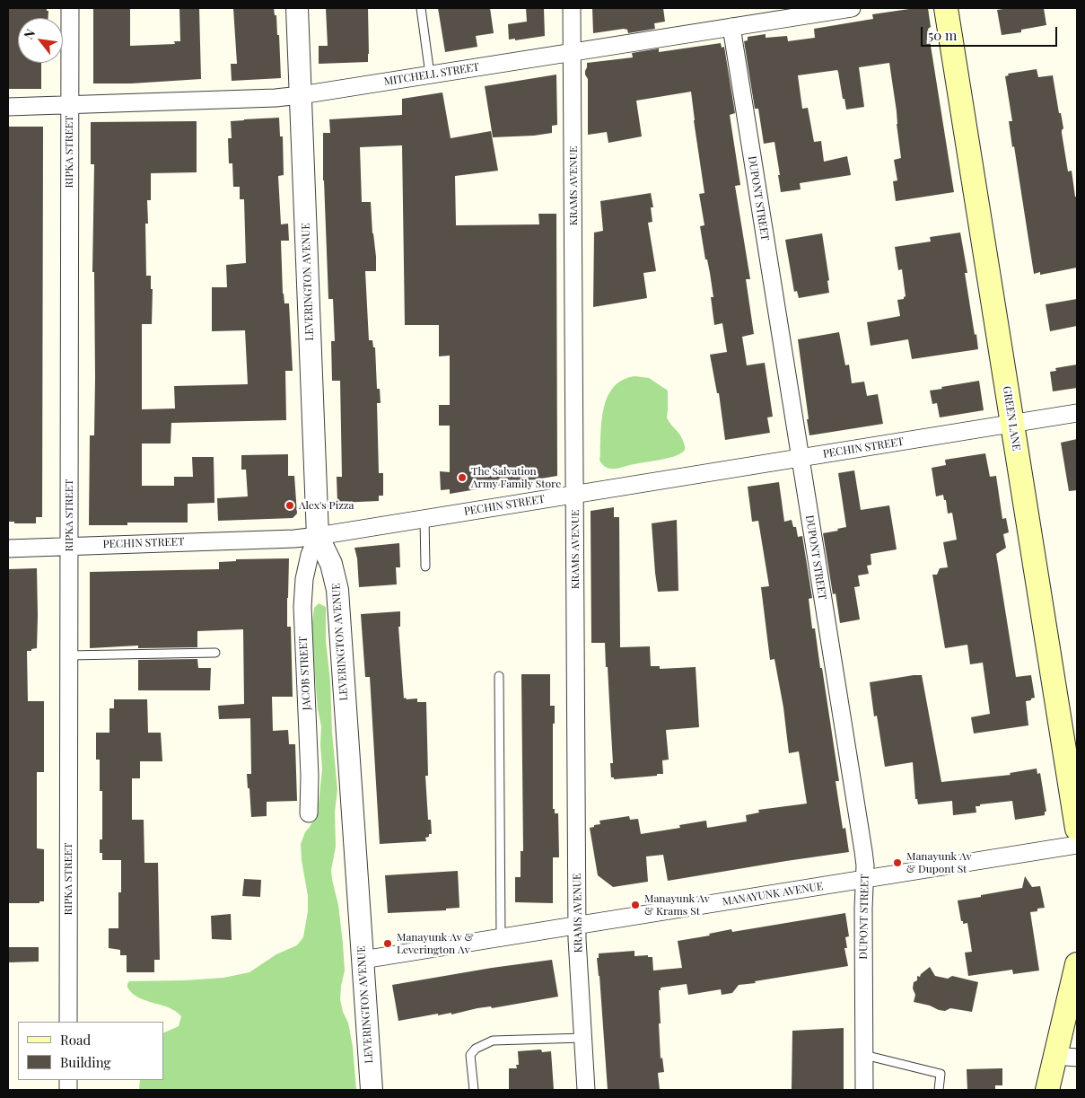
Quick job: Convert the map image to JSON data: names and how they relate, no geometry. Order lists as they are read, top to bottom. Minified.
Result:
{"streets":{"main road":["GREEN LANE"],"street":["MITCHELL STREET","RIPKA STREET","KRAMS AVENUE","DUPONT STREET","LEVERINGTON AVENUE","PECHIN STREET","JACOB STREET","MANAYUNK AVENUE"]},"crossings":[["MITCHELL STREET","RIPKA STREET"],["MITCHELL STREET","KRAMS AVENUE"],["MITCHELL STREET","DUPONT STREET"],["MITCHELL STREET","LEVERINGTON AVENUE"],["RIPKA STREET","PECHIN STREET"],["KRAMS AVENUE","PECHIN STREET"],["KRAMS AVENUE","MANAYUNK AVENUE"],["DUPONT STREET","PECHIN STREET"],["DUPONT STREET","MANAYUNK AVENUE"],["LEVERINGTON AVENUE","PECHIN STREET"],["LEVERINGTON AVENUE","JACOB STREET"],["LEVERINGTON AVENUE","MANAYUNK AVENUE"],["GREEN LANE","PECHIN STREET"],["PECHIN STREET","JACOB STREET"]],"places":["The Salvation Army Family Store","Alex's Pizza","Manayunk Av & Dupont St","Manayunk Av & Krams St","Manayunk Av & Leverington Av"],"legend":["Road","Building"],"scale_bar":"50 m","north":"top left"}
